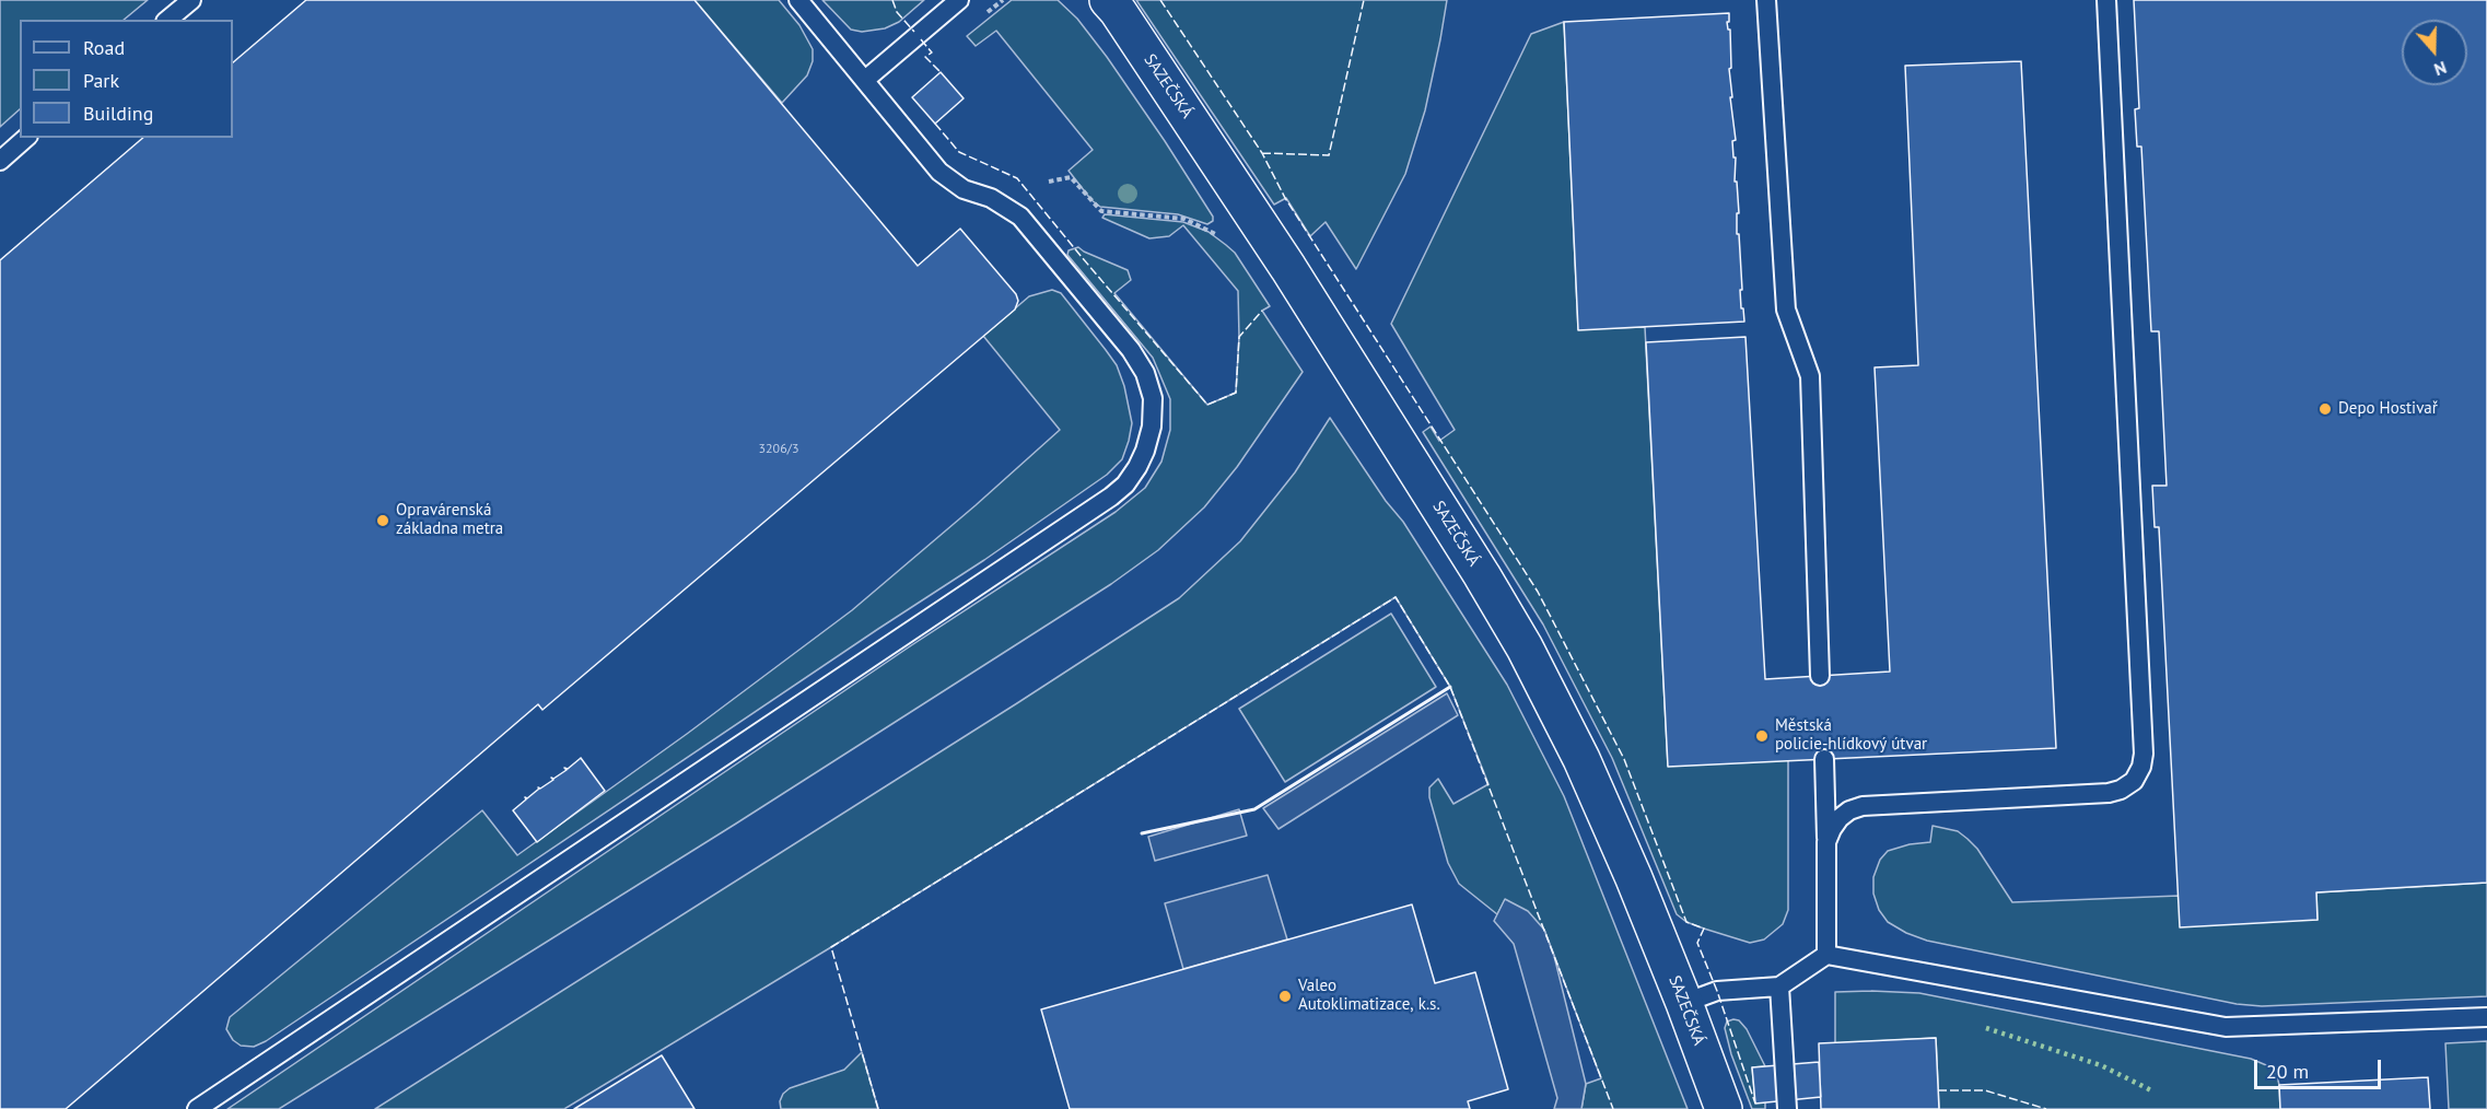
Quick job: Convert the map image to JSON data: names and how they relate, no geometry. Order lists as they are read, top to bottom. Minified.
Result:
{"streets":{"street":["SAZEČSKÁ"]},"places":["Depo Hostivař","Opravárenská základna metra","Městská policie-hlídkový útvar","Valeo Autoklimatizace, k.s."],"house_numbers":["3206/3"],"legend":["Road","Park","Building"],"scale_bar":"20 m","north":"bottom"}
